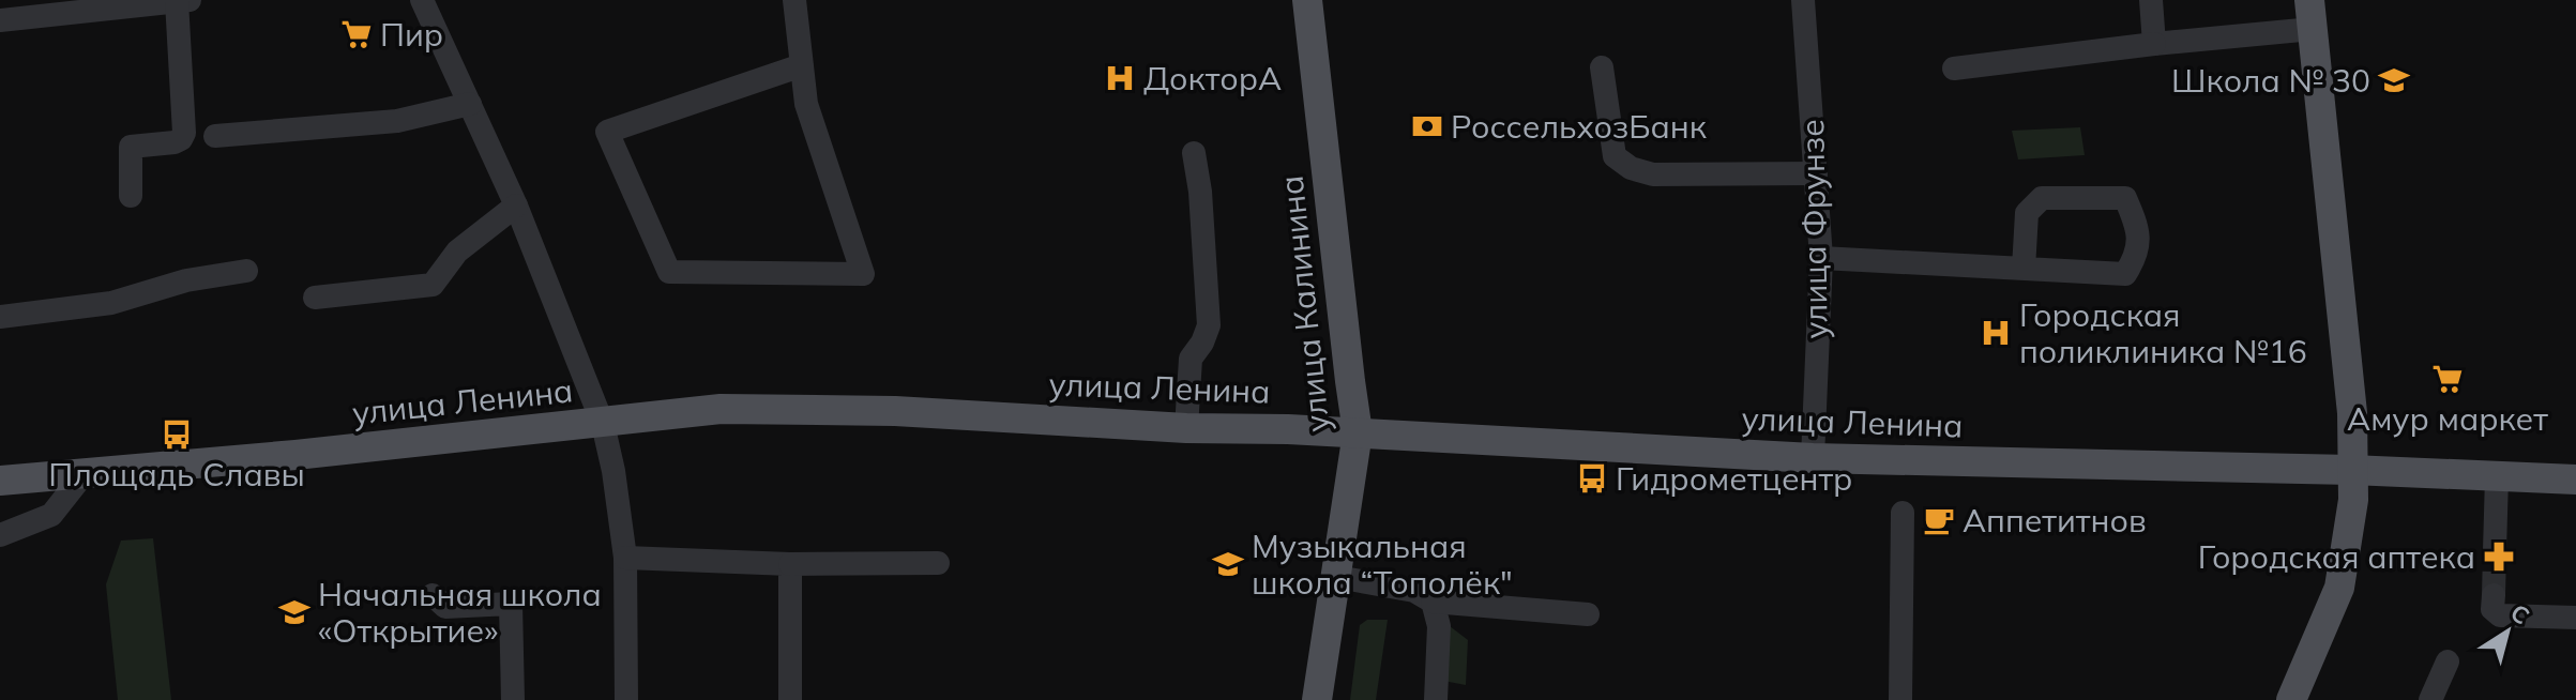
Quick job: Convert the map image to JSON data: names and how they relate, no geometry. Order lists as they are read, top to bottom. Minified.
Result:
{"streets":{"main road":["улица Калинина","улица Ленина"],"street":["улица Фрунзе"]},"crossings":[["улица Фрунзе","улица Ленина"],["улица Калинина","улица Ленина"]],"places":{"supermarket":["Пир","Амур маркет"],"hospital":["ДокторА","Городская поликлиника №16"],"school or university":["Школа № 30","Музыкальная школа “Тополёк\"","Начальная школа «Открытие»"],"bank":["РоссельхозБанк"],"bus stop":["Площадь Славы","Гидрометцентр"],"cafe":["Аппетитнов"],"pharmacy":["Городская аптека"]},"north":"top right"}
